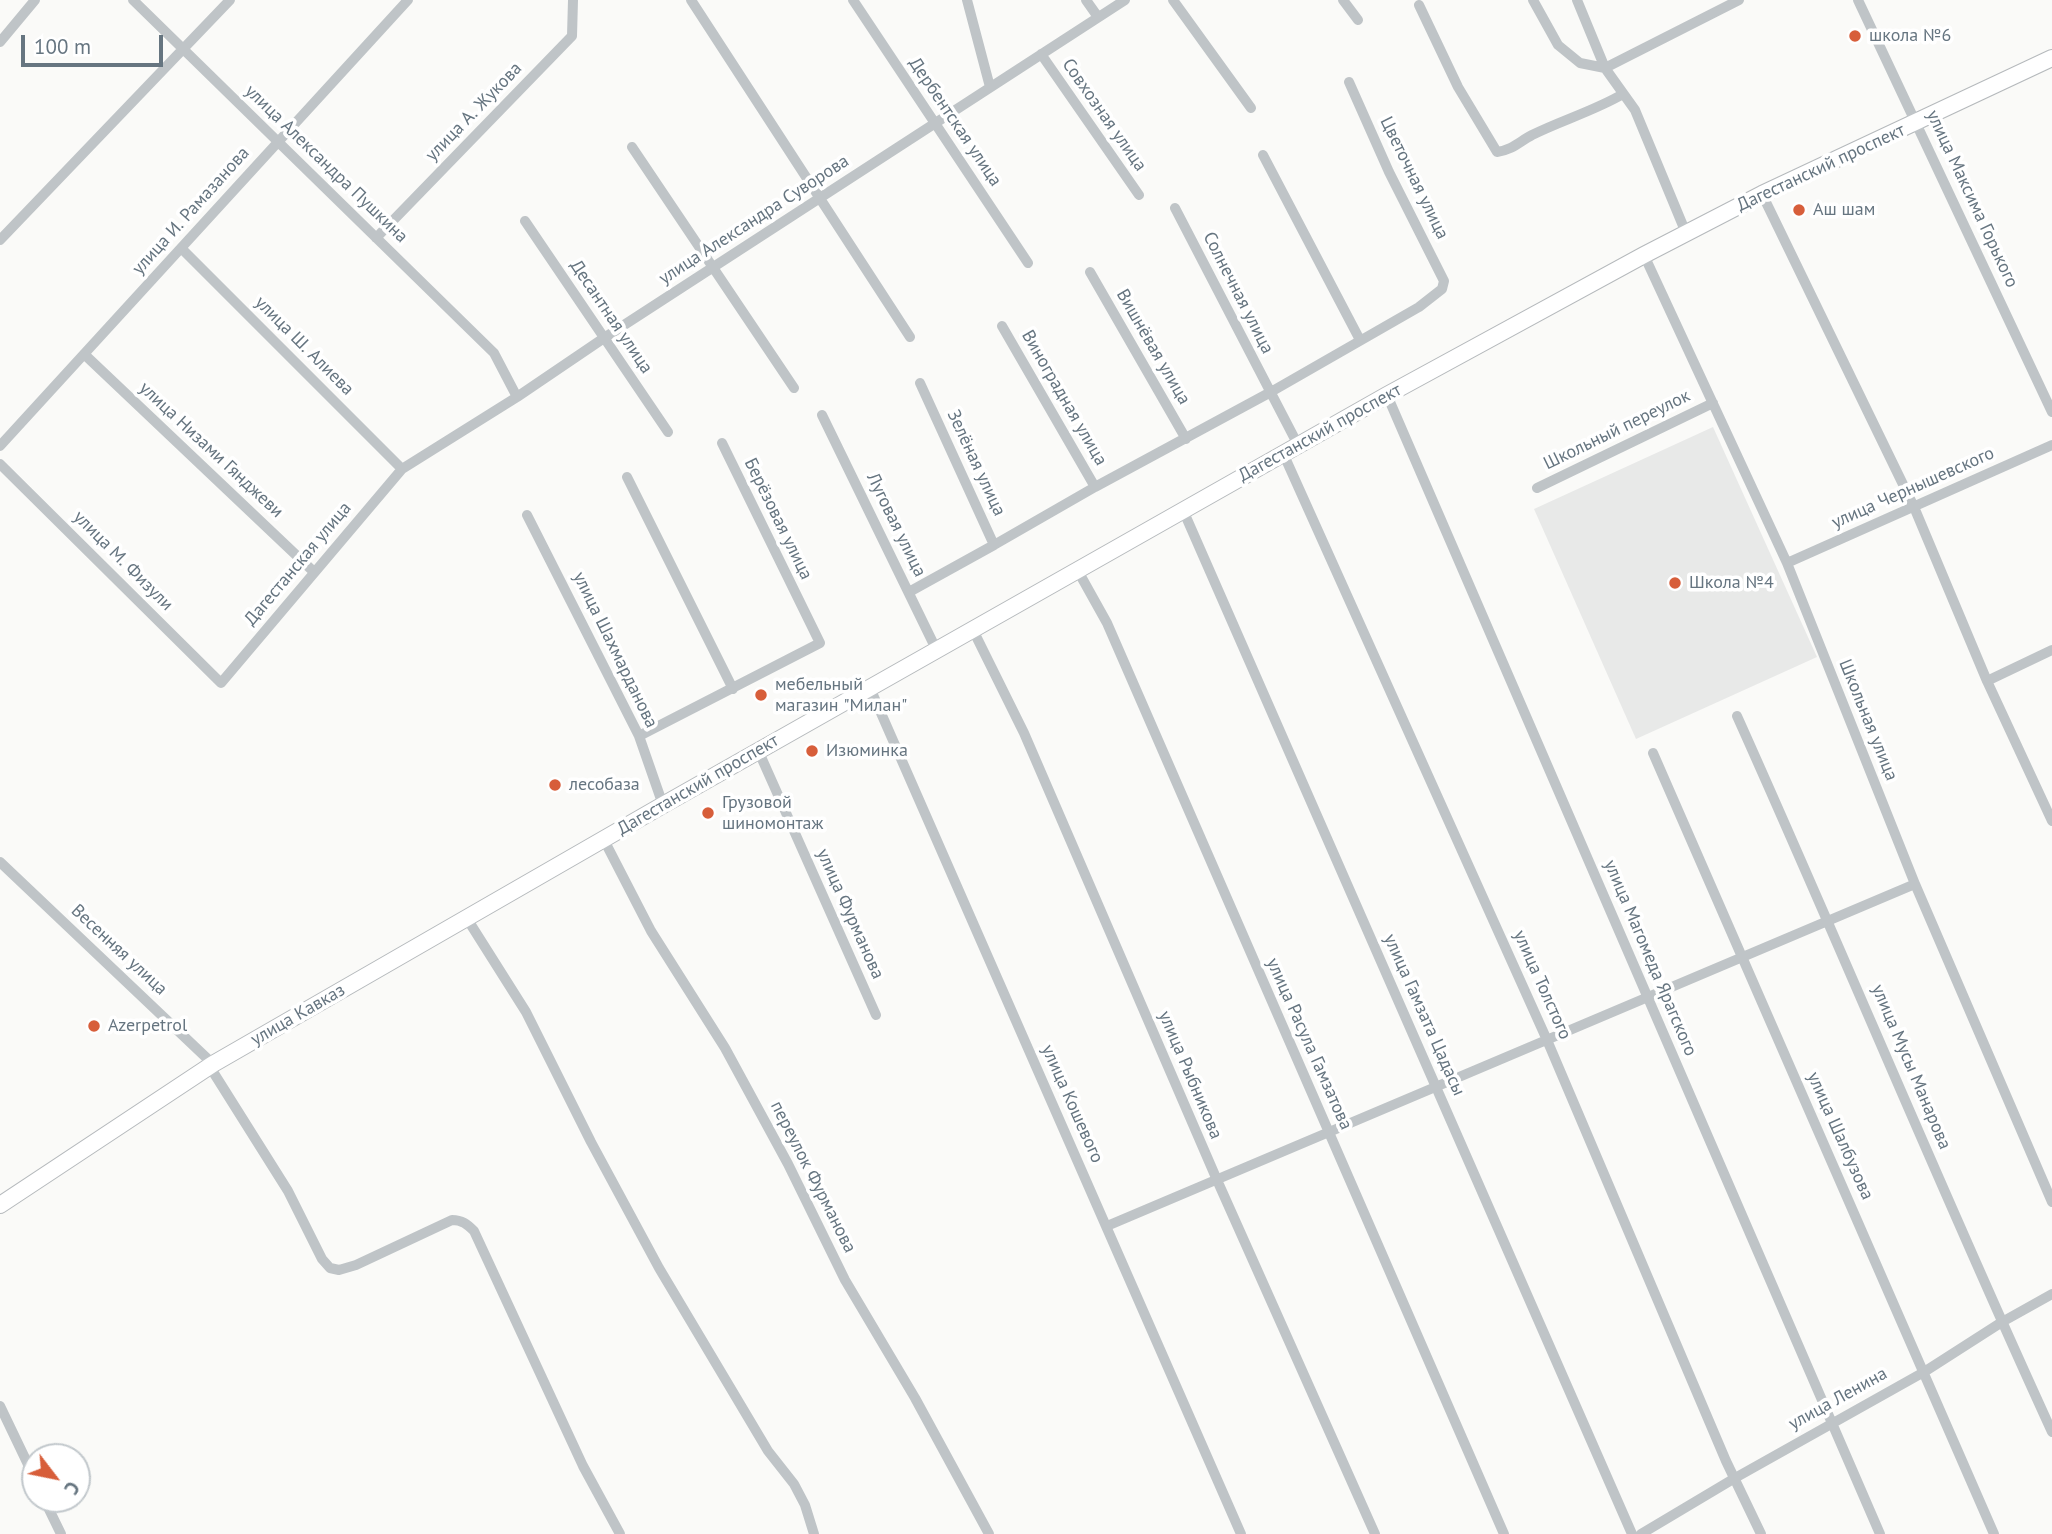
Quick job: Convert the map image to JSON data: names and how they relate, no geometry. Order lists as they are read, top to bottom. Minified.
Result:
{"streets":{"highway":["Дагестанский проспект","улица Кавказ"],"street":["улица А. Жукова","Совхозная улица","Дербентская улица","улица Александра Пушкина","Цветочная улица","улица Максима Горького","улица И. Рамазанова","улица Александра Суворова","Солнечная улица","Десантная улица","улица Ш. Алиева","Вишнёвая улица","Виноградная улица","Школьный переулок","улица Низами Гянджеви","Зелёная улица","улица Чернышевского","Берёзовая улица","Луговая улица","улица М. Физули","Дагестанская улица","улица Шахмарданова","Школьная улица","улица Фурманова","Весенняя улица","улица Магомеда Ярагского","улица Толстого","улица Гамзата Цадасы","улица Расула Гамзатова","улица Мусы Манарова","улица Рыбникова","улица Кошевого","улица Шалбузова","переулок Фурманова","улица Ленина"]},"crossings":[["улица А. Жукова","улица Александра Пушкина"],["Совхозная улица","улица Александра Суворова"],["Дербентская улица","улица Александра Суворова"],["улица Александра Пушкина","улица И. Рамазанова"],["улица Александра Пушкина","улица Александра Суворова"],["Дагестанский проспект","улица Максима Горького"],["Дагестанский проспект","Солнечная улица"],["Дагестанский проспект","Луговая улица"],["Дагестанский проспект","улица Шахмарданова"],["Дагестанский проспект","Школьная улица"],["Дагестанский проспект","улица Фурманова"],["Дагестанский проспект","улица Магомеда Ярагского"],["Дагестанский проспект","улица Толстого"],["Дагестанский проспект","улица Кавказ"],["Дагестанский проспект","улица Гамзата Цадасы"],["Дагестанский проспект","улица Расула Гамзатова"],["Дагестанский проспект","улица Рыбникова"],["Дагестанский проспект","улица Кошевого"],["Дагестанский проспект","переулок Фурманова"],["улица И. Рамазанова","улица Ш. Алиева"],["улица И. Рамазанова","улица Низами Гянджеви"],["улица Александра Суворова","Десантная улица"],["улица Александра Суворова","улица Ш. Алиева"],["улица Александра Суворова","Дагестанская улица"],["улица Ш. Алиева","Дагестанская улица"],["Школьный переулок","Школьная улица"],["улица Низами Гянджеви","Дагестанская улица"],["Зелёная улица","Луговая улица"],["улица Чернышевского","Школьная улица"],["улица М. Физули","Дагестанская улица"],["Весенняя улица","улица Кавказ"],["улица Магомеда Ярагского","улица Ленина"],["улица Толстого","улица Ленина"],["улица Кавказ","переулок Фурманова"],["улица Мусы Манарова","улица Ленина"],["улица Шалбузова","улица Ленина"]],"places":["школа №6","Аш шам","Школа №4","мебельный магазин \"Милан\"","Изюминка","лесобаза","Грузовой шиномонтаж","Azerpetrol"],"scale_bar":"100 m","north":"bottom right"}
